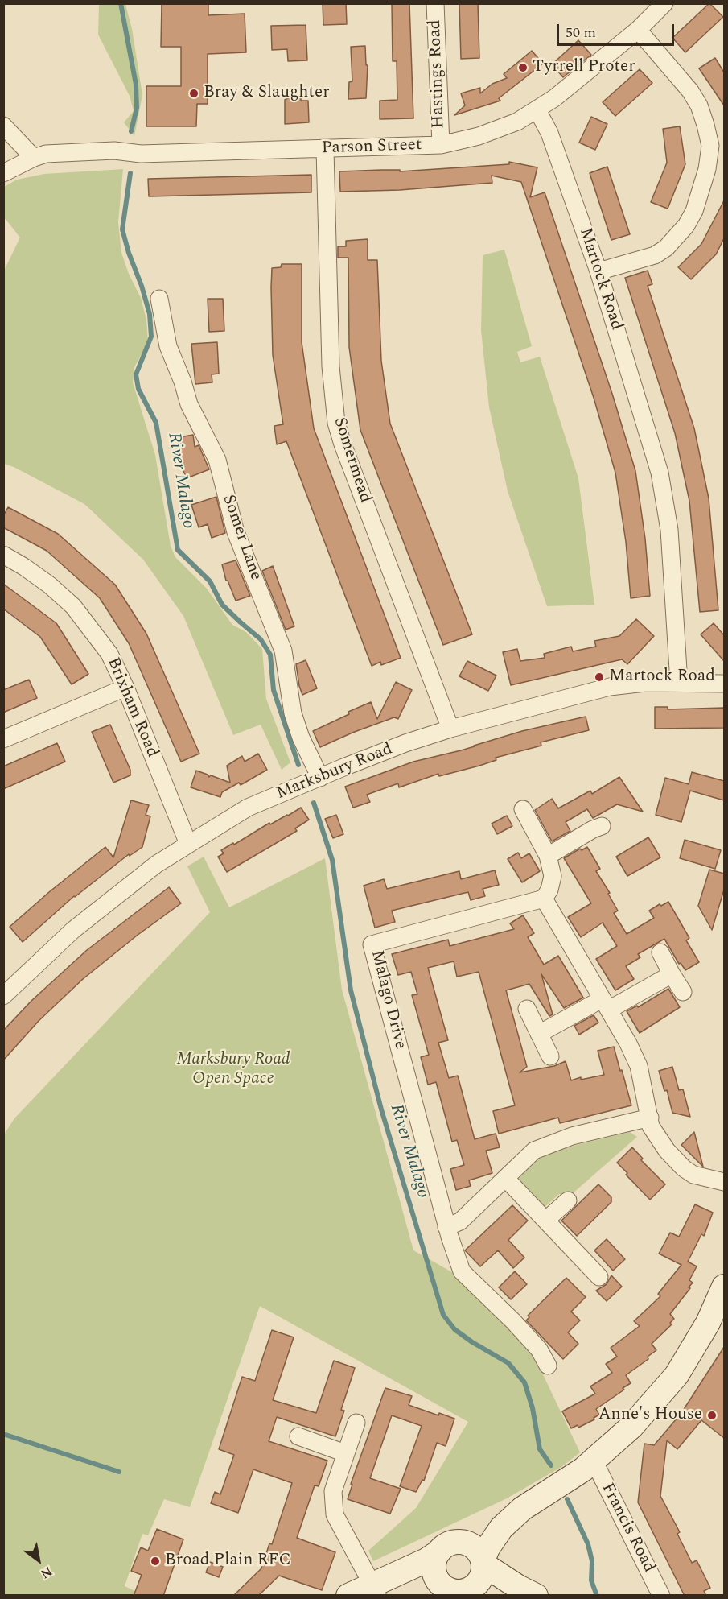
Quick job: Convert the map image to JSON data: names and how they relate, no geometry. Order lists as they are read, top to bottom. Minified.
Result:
{"streets":{"street":["Hastings Road","Parson Street","Martock Road","Somermead","Somer Lane","Brixham Road","Marksbury Road","Malago Drive","Francis Road"]},"crossings":[["Hastings Road","Parson Street"],["Parson Street","Martock Road"],["Parson Street","Somermead"],["Martock Road","Marksbury Road"],["Somermead","Marksbury Road"],["Somer Lane","Marksbury Road"],["Brixham Road","Marksbury Road"]],"water":["River Malago"],"parks":["Marksbury Road Open Space"],"places":["Tyrrell Proter","Bray & Slaughter","Martock Road","Anne's House","Broad Plain RFC"],"scale_bar":"50 m","north":"bottom right"}
